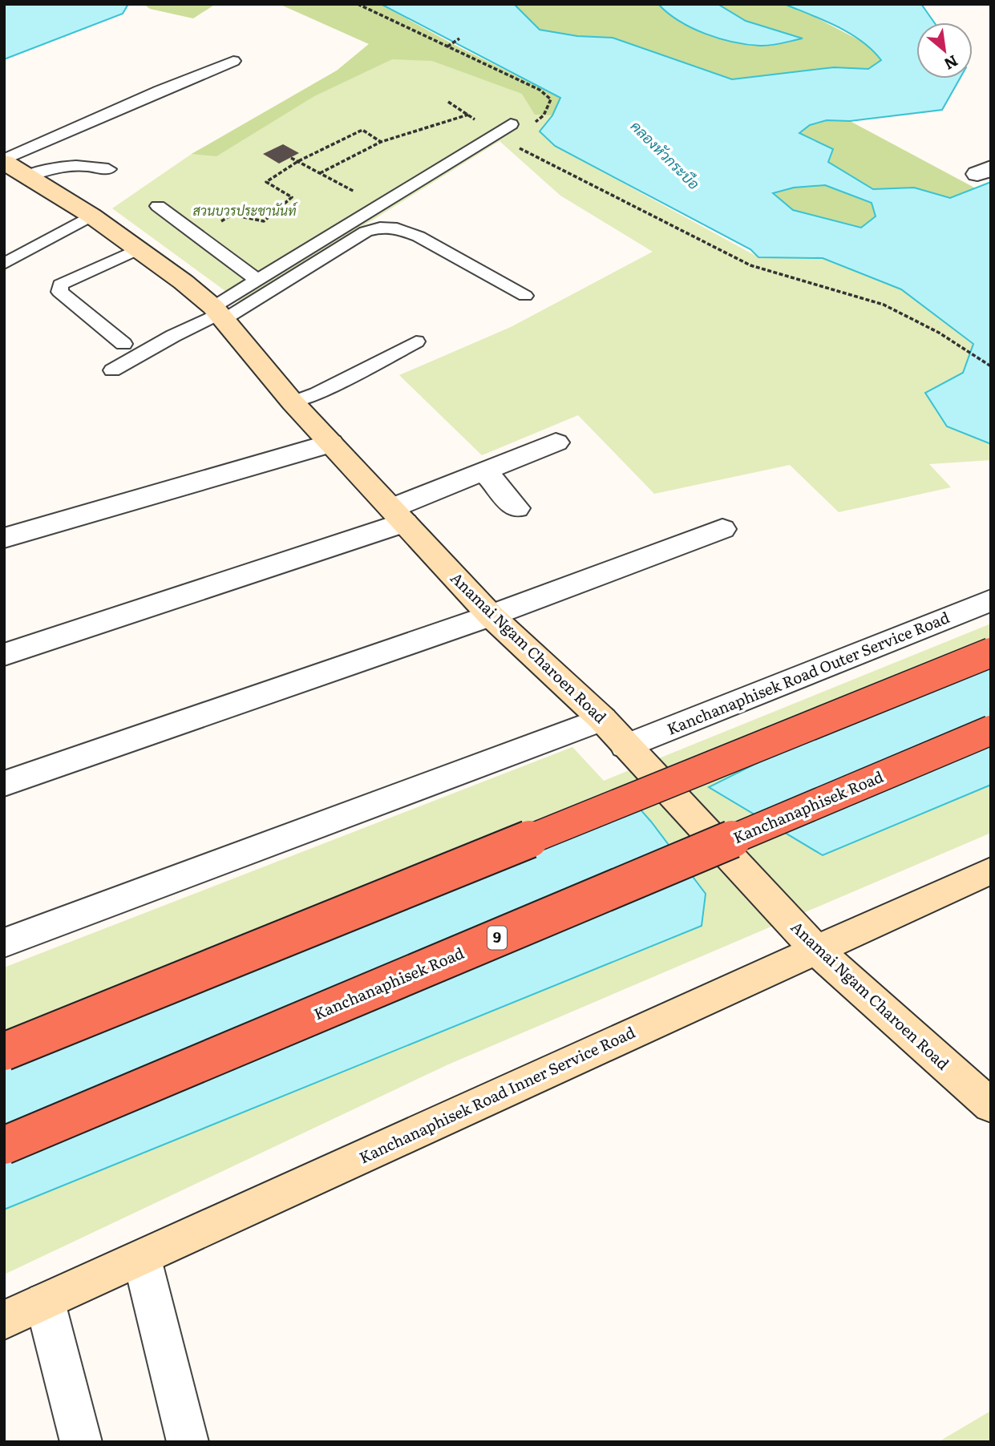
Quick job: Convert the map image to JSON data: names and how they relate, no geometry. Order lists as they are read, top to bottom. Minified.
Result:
{"streets":{"highway":["Kanchanaphisek Road","9"],"street":["Anamai Ngam Charoen Road","Kanchanaphisek Road Outer Service Road","Kanchanaphisek Road Inner Service Road"]},"crossings":[["Anamai Ngam Charoen Road","Kanchanaphisek Road Outer Service Road"],["Anamai Ngam Charoen Road","Kanchanaphisek Road Inner Service Road"]],"water":["คลองหัวกระบือ"],"parks":["สวนบวรประชานันท์"],"north":"bottom right"}
